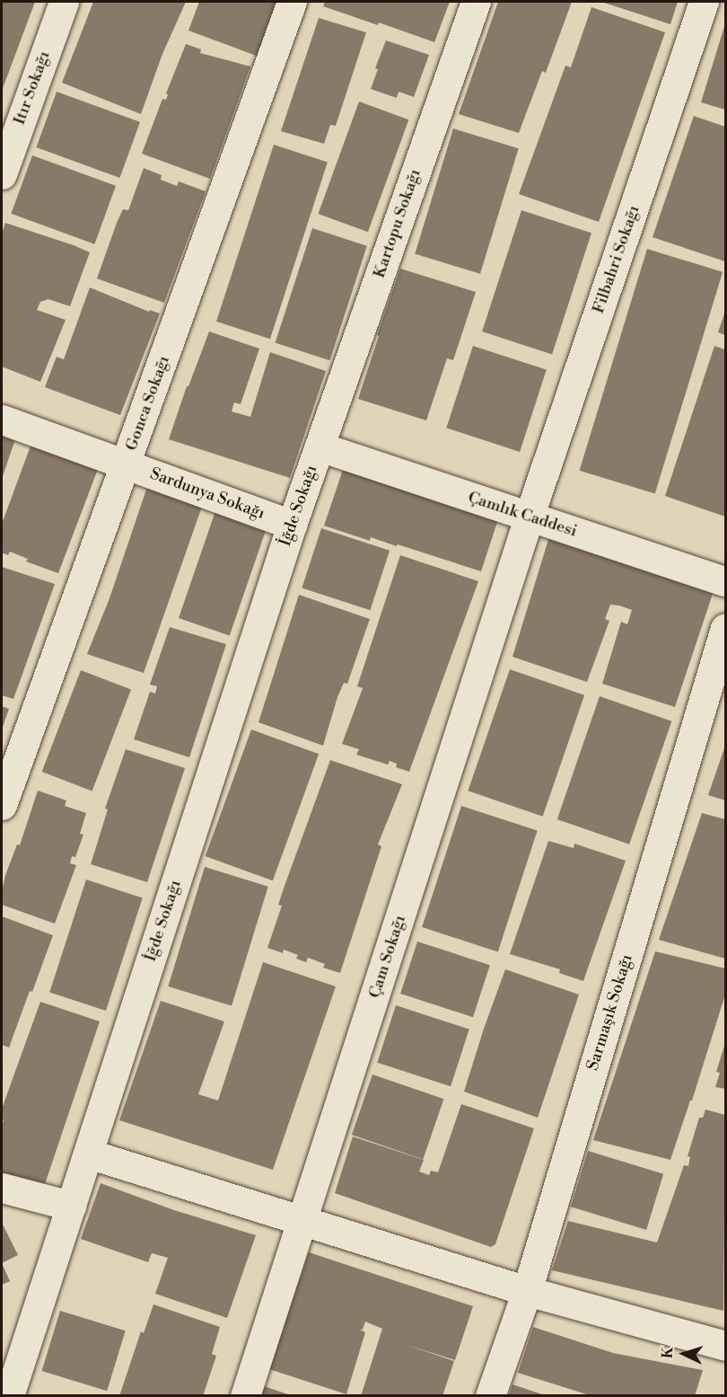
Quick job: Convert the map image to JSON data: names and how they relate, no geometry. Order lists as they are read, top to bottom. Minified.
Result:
{"streets":{"street":["Itır Sokağı","Kartopu Sokağı","Filbahri Sokağı","Gonca Sokağı","Sardunya Sokağı","İğde Sokağı","Çamlık Caddesi","Çam Sokağı","Sarmaşık Sokağı"]},"crossings":[["Kartopu Sokağı","İğde Sokağı"],["Kartopu Sokağı","Çamlık Caddesi"],["Filbahri Sokağı","Çamlık Caddesi"],["Filbahri Sokağı","Çam Sokağı"],["Gonca Sokağı","Sardunya Sokağı"],["Sardunya Sokağı","İğde Sokağı"],["İğde Sokağı","Çamlık Caddesi"],["Çamlık Caddesi","Çam Sokağı"]],"north":"left"}
